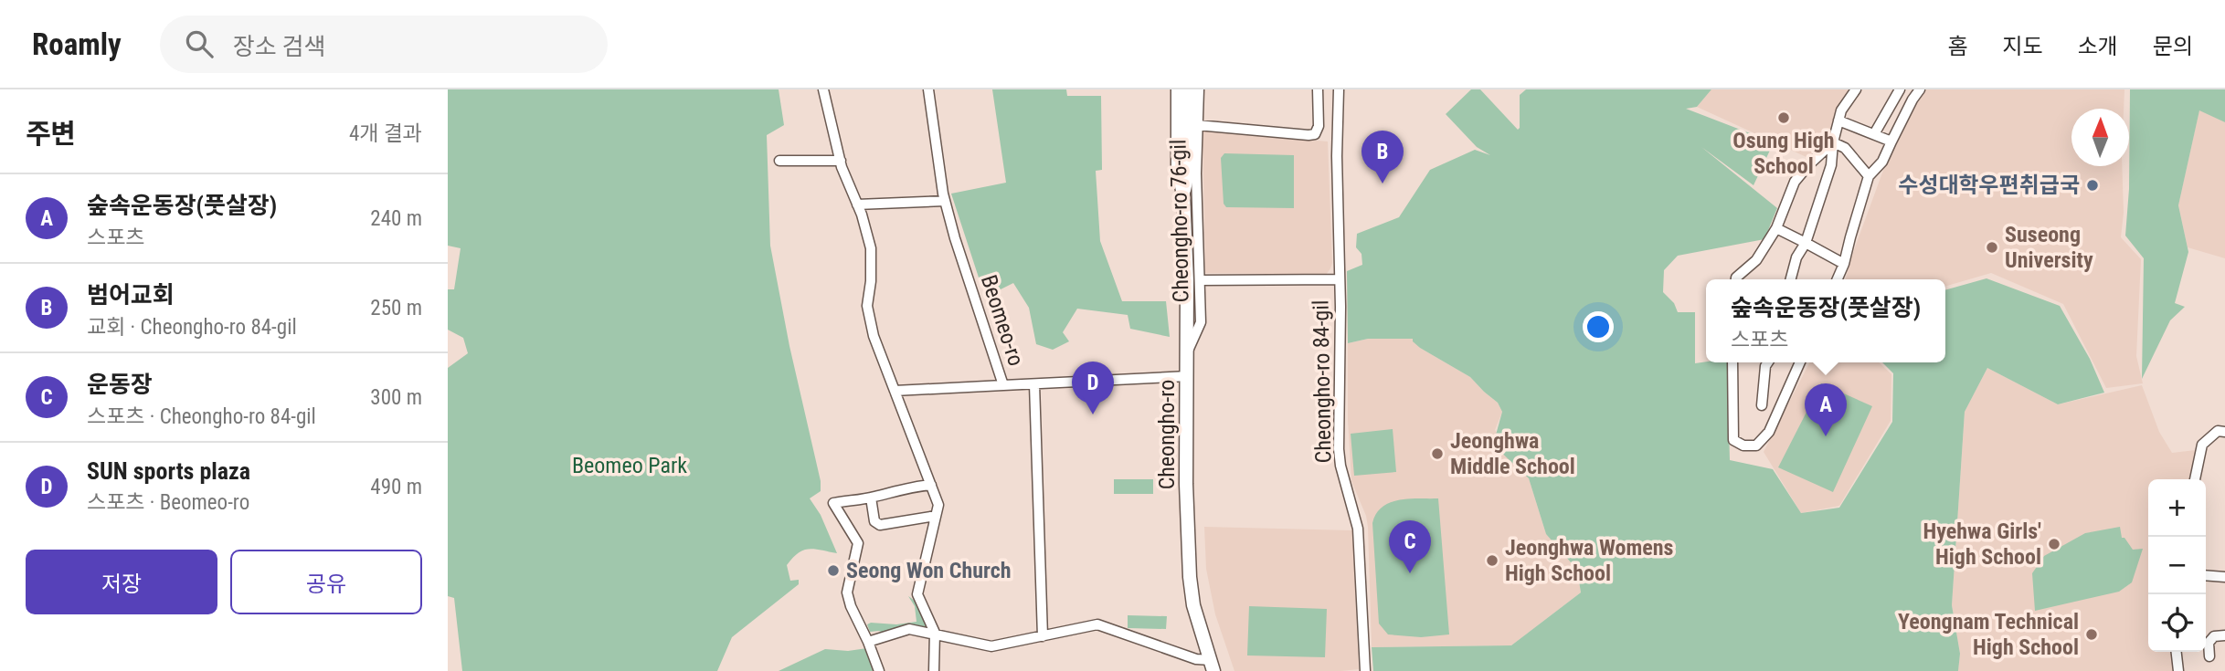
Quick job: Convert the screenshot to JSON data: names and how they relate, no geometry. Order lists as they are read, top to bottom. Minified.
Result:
{"streets":{"main road":["Cheongho-ro"],"street":["Cheongho-ro 76-gil","Beomeo-ro","Cheongho-ro 84-gil"]},"crossings":[["Cheongho-ro 76-gil","Cheongho-ro"],["Beomeo-ro","Cheongho-ro"]],"parks":["Beomeo Park"],"places":["Osung High School","수성대학우편취급국","Suseong University","Jeonghwa Middle School","Hyehwa Girls' High School","Jeonghwa Womens High School","Seong Won Church","Yeongnam Technical High School"],"north":"top","page":{"header":"Roamly","search":"장소 검색","nav":["홈","지도","소개","문의"],"heading":["주변","4개 결과"],"pins":["B","D","A","C"],"list":[{"mark":"A","name":"숲속운동장(풋살장)","note":"스포츠","value":"240 m"},{"mark":"B","name":"범어교회","note":"교회 · Cheongho-ro 84-gil","value":"250 m"},{"mark":"C","name":"운동장","note":"스포츠 · Cheongho-ro 84-gil","value":"300 m"},{"mark":"D","name":"SUN sports plaza","note":"스포츠 · Beomeo-ro","value":"490 m"}],"popup":["숲속운동장(풋살장)","스포츠"],"map_buttons":["+","−"],"buttons":["저장","공유"]}}
